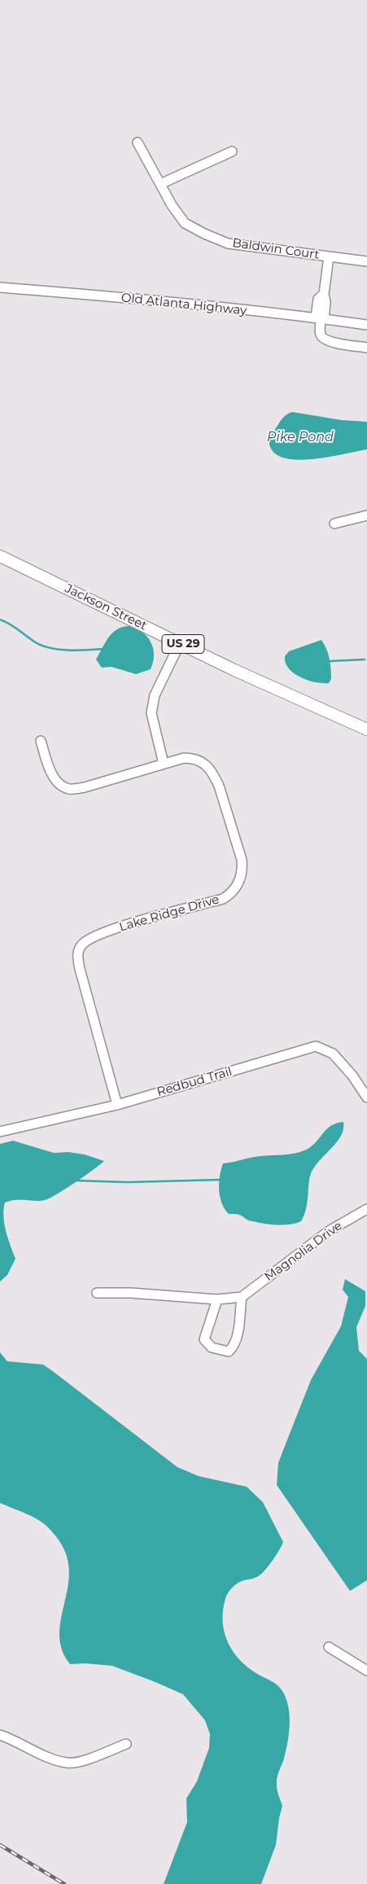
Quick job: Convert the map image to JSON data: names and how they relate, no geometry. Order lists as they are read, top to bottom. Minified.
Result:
{"streets":{"main road":["Jackson Street","US 29"],"street":["Baldwin Court","Old Atlanta Highway","Lake Ridge Drive","Redbud Trail","Magnolia Drive"]},"crossings":[["Lake Ridge Drive","Redbud Trail"]],"water":["Pike Pond"]}
